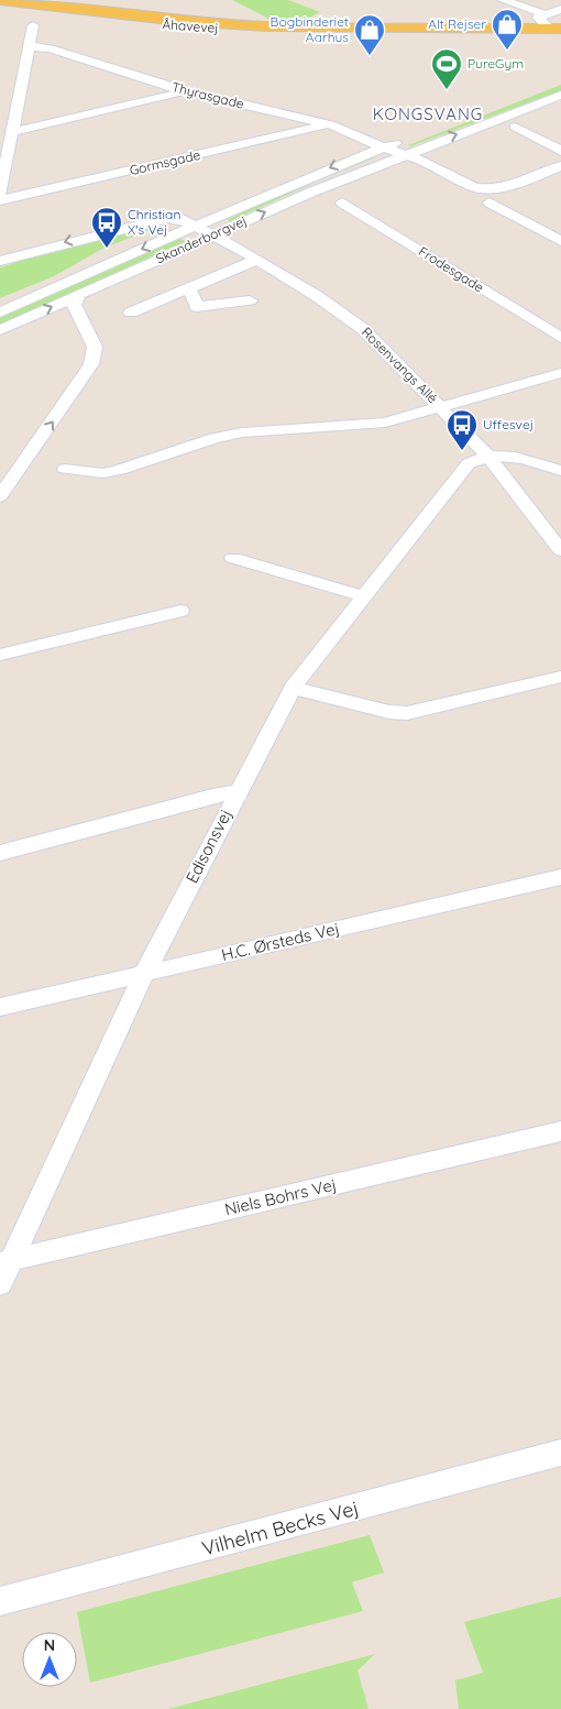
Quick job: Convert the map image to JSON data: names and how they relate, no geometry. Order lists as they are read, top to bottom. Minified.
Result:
{"streets":{"main road":["Åhavevej"],"street":["Thyrasgade","Gormsgade","Skanderborgvej","Frodesgade","Rosenvangs Allé","Edisonsvej","H.C. Ørsteds Vej","Niels Bohrs Vej","Vilhelm Becks Vej"]},"crossings":[["Thyrasgade","Gormsgade"],["Thyrasgade","Skanderborgvej"],["Skanderborgvej","Rosenvangs Allé"],["Rosenvangs Allé","Edisonsvej"],["Edisonsvej","H.C. Ørsteds Vej"],["Edisonsvej","Niels Bohrs Vej"]],"districts":["KONGSVANG"],"places":{"shop":["Alt Rejser","Bogbinderiet Aarhus"],"sports":["PureGym"],"bus stop":["Christian X's Vej","Uffesvej"]},"north":"top"}
